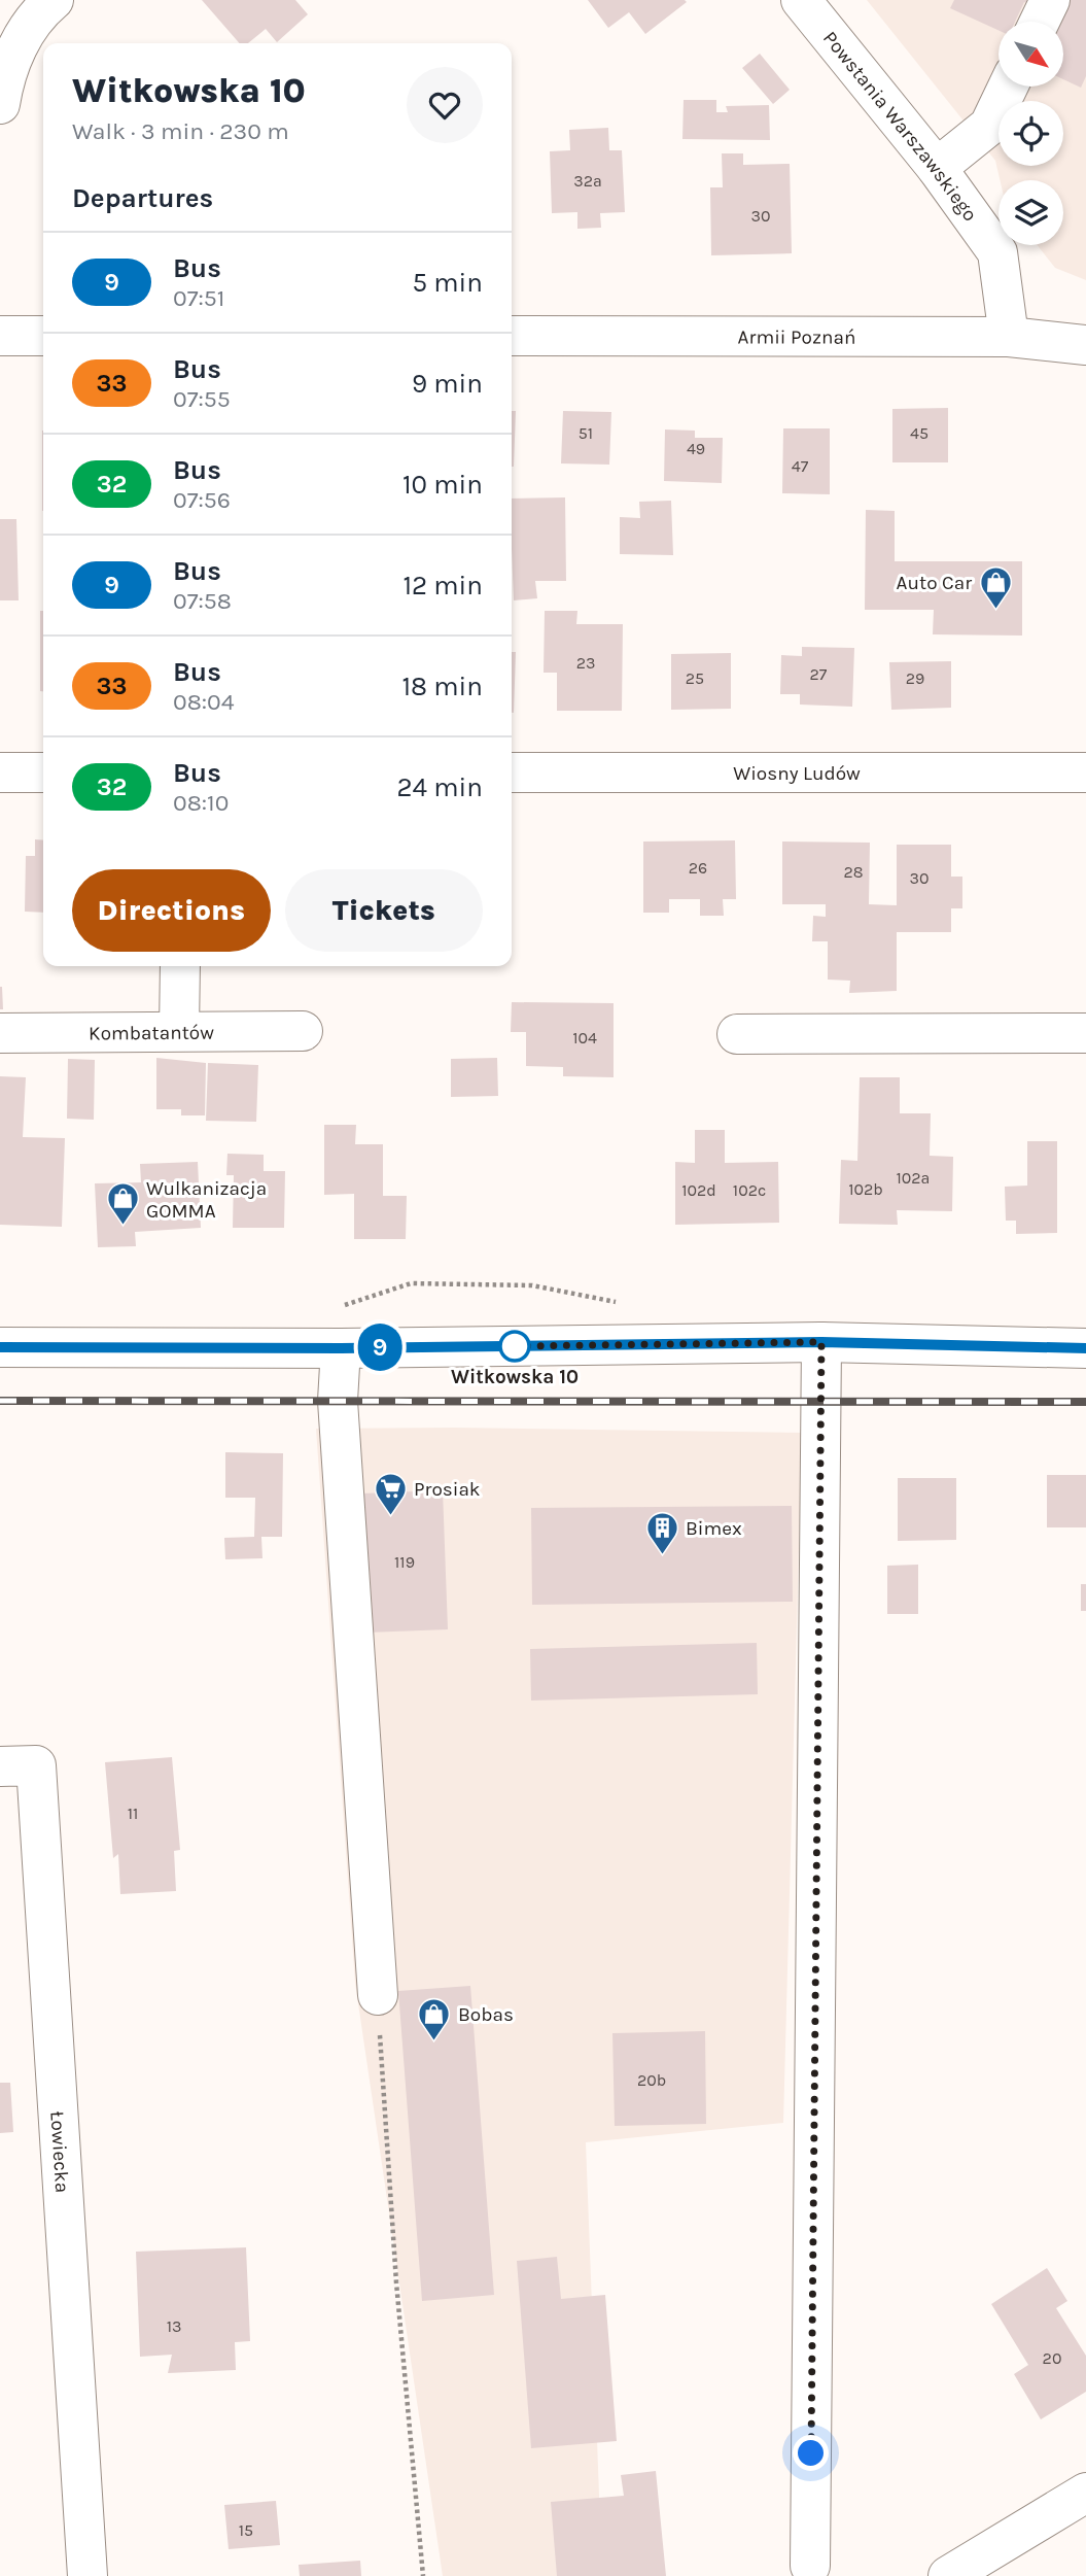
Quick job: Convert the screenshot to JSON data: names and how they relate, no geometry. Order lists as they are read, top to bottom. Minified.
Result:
{"streets":{"street":["Powstania Warszawskiego","Armii Poznań","Wiosny Ludów","Kombatantów","Łowiecka"]},"crossings":[["Powstania Warszawskiego","Armii Poznań"]],"places":{"shop":["Auto Car","Wulkanizacja GOMMA","Bobas"],"other":["Witkowska 10"],"supermarket":["Prosiak"],"building":["Bimex"]},"lines":["bus line 9"],"house_numbers":["32a","30","51","45","49","47","23","27","25","29","26","28","30","104","102a","102b","102d","102c","119","11","20b","13","20","15"],"north":"bottom right","page":{"on_map":"9","heading":[["Witkowska 10","Walk · 3 min · 230 m"],"Departures"],"list":[{"mark":"9","name":"Bus","note":"07:51","value":"5 min"},{"mark":"33","name":"Bus","note":"07:55","value":"9 min"},{"mark":"32","name":"Bus","note":"07:56","value":"10 min"},{"mark":"9","name":"Bus","note":"07:58","value":"12 min"},{"mark":"33","name":"Bus","note":"08:04","value":"18 min"},{"mark":"32","name":"Bus","note":"08:10","value":"24 min"}],"buttons":["Directions","Tickets"]}}
